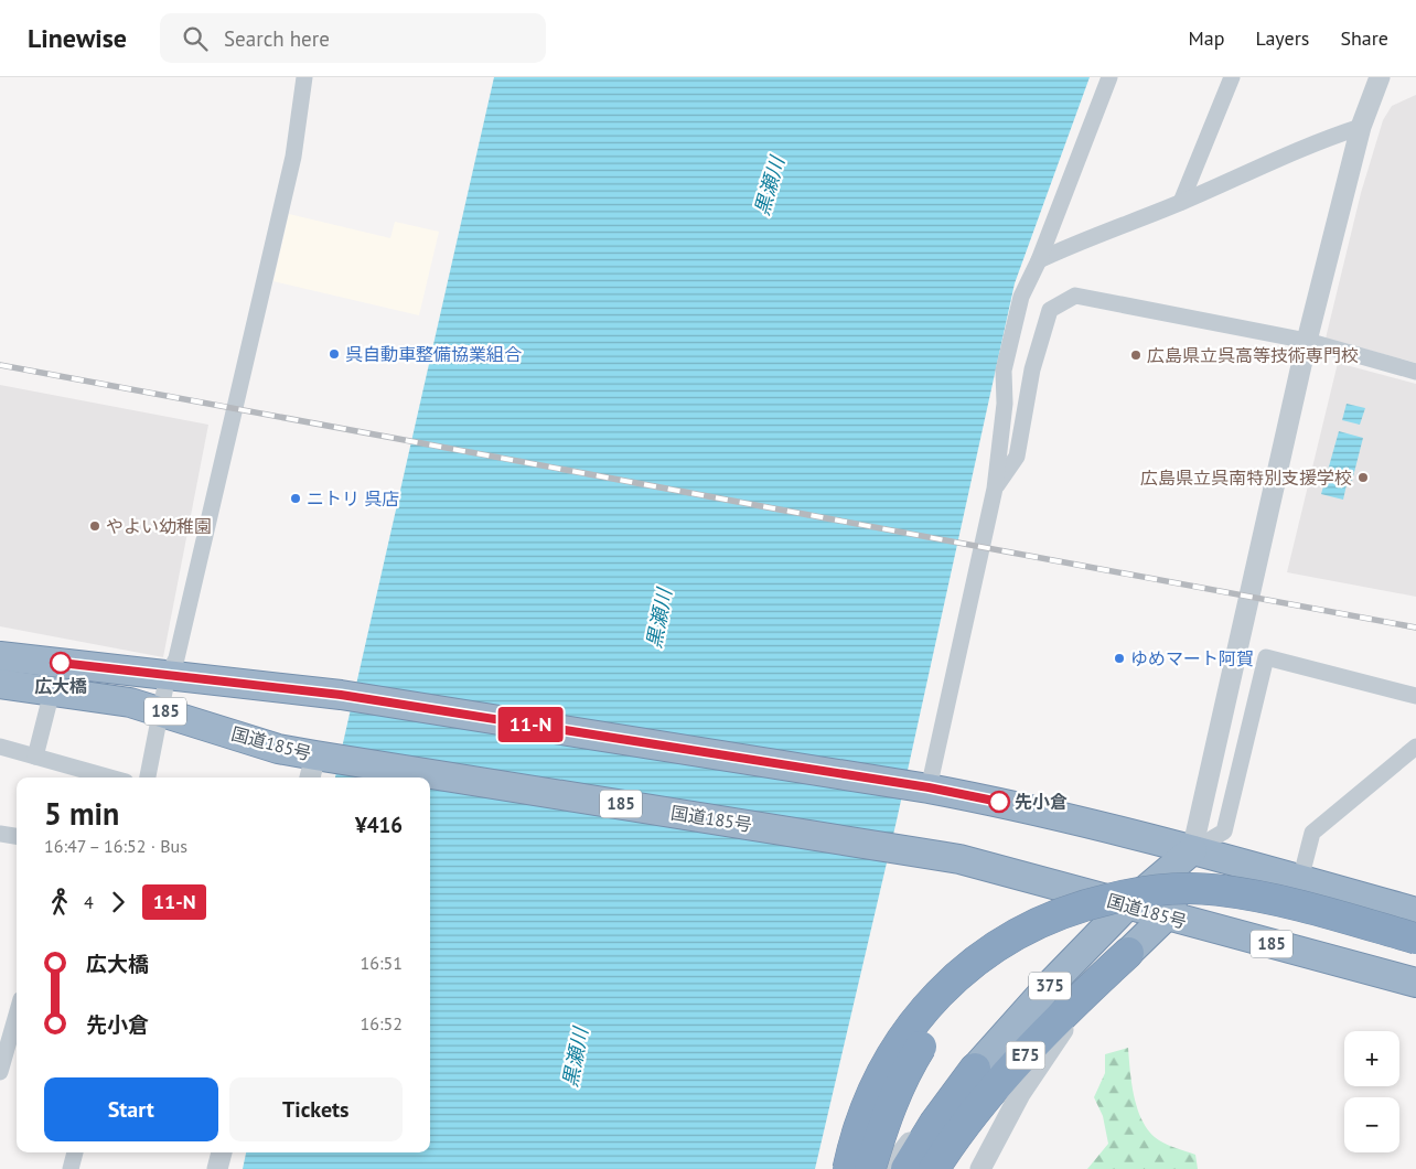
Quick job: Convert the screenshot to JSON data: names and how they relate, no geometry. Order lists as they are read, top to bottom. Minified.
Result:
{"streets":{"highway":["185","国道185号","375","E75"]},"crossings":[["185","375"],["国道185号","375"]],"water":["黒瀬川"],"places":["呉自動車整備協業組合","広島県立呉高等技術専門校","広島県立呉南特別支援学校","ニトリ 呉店","やよい幼稚園","ゆめマート阿賀","広大橋","先小倉"],"lines":["bus line 11-N"],"page":{"header":"Linewise","search":"Search here","nav":["Map","Layers","Share"],"on_map":"11-N","heading":["5 min","16:47 – 16:52 · Bus","¥416"],"legs":["4","11-N"],"list":[{"name":"広大橋","value":"16:51"},{"name":"先小倉","value":"16:52"}],"map_buttons":["+","−"],"buttons":["Start","Tickets"]}}
